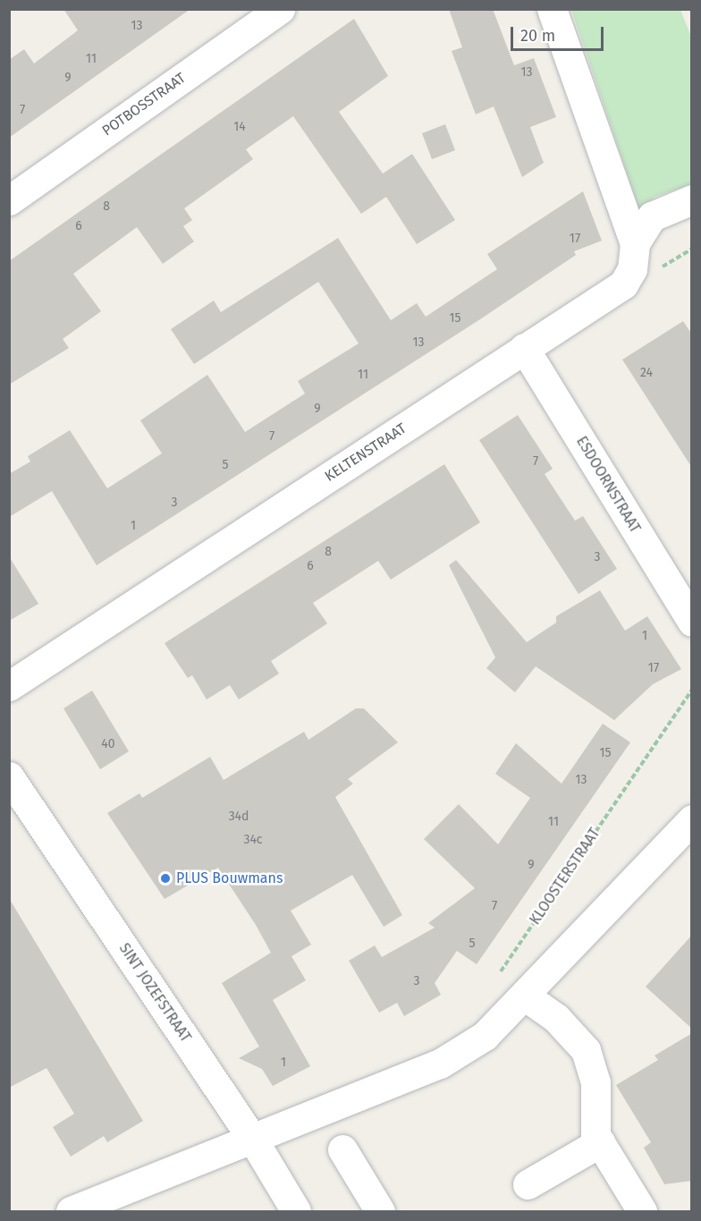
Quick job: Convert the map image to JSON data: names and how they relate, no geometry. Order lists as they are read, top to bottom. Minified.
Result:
{"streets":{"street":["POTBOSSTRAAT","KELTENSTRAAT","ESDOORNSTRAAT","SINT JOZEFSTRAAT"],"path":["KLOOSTERSTRAAT"]},"crossings":[["KELTENSTRAAT","ESDOORNSTRAAT"]],"places":["PLUS Bouwmans"],"house_numbers":["13","11","13","9","7","14","8","6","17","15","13","24","11","9","7","7","5","3","1","8","3","6","1","17","40","15","13","34d","11","34c","9","7","5","3","1"],"scale_bar":"20 m"}
